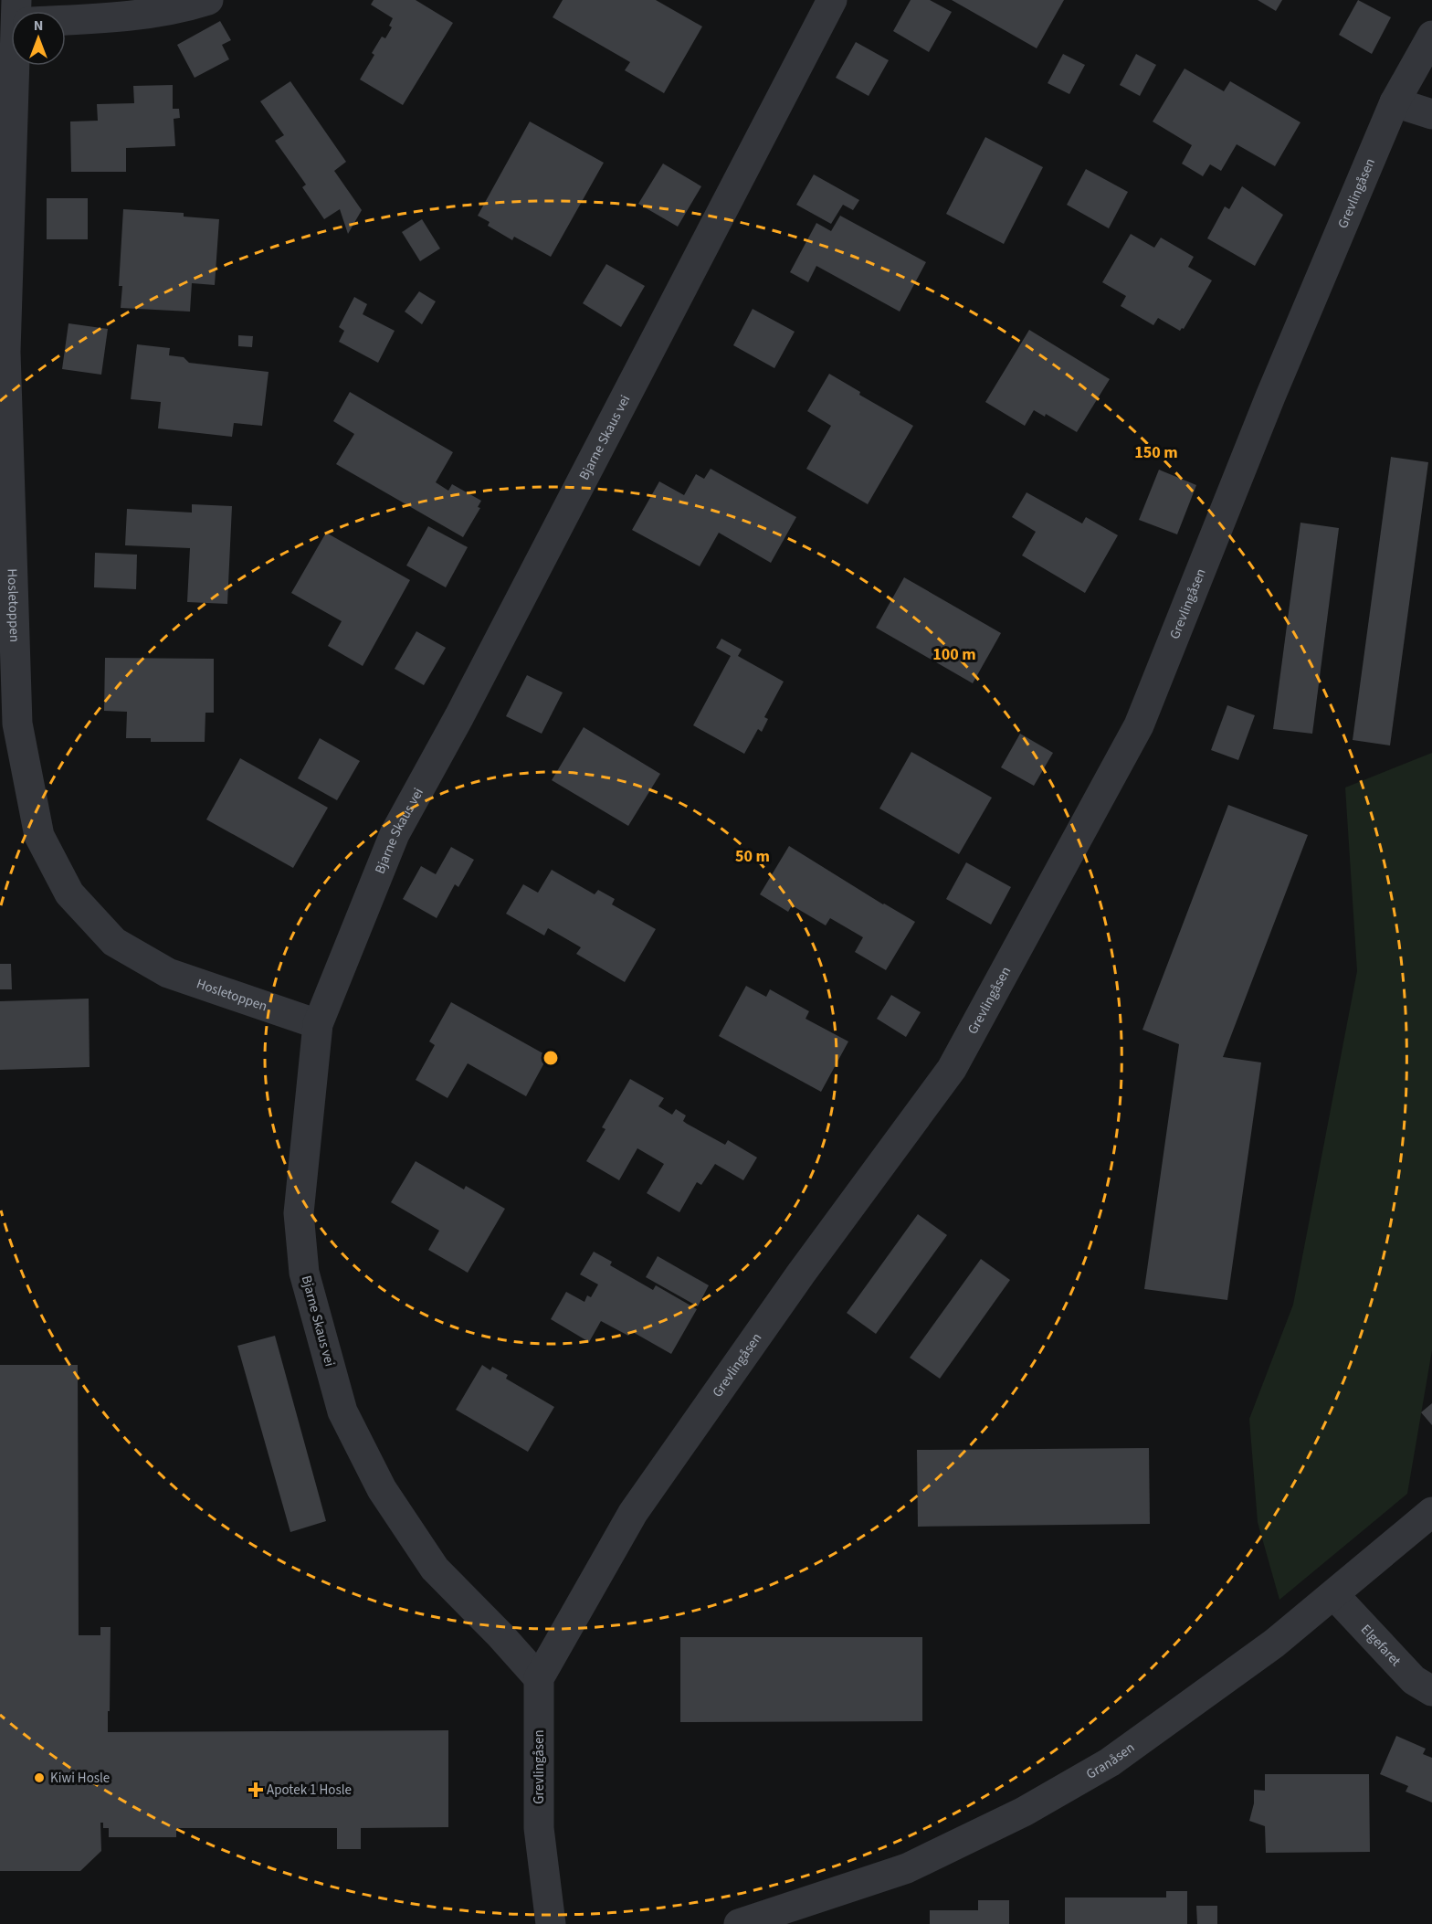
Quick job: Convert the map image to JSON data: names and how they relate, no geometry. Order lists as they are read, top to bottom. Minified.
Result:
{"streets":{"street":["Grevlingåsen","Bjarne Skaus vei","Hosletoppen","Elgefaret","Granåsen"]},"crossings":[["Grevlingåsen","Bjarne Skaus vei"],["Bjarne Skaus vei","Hosletoppen"],["Elgefaret","Granåsen"]],"places":{"other":["Kiwi Hosle"],"health":["Apotek 1 Hosle"]},"north":"top","rings":["150 m","100 m","50 m"]}
